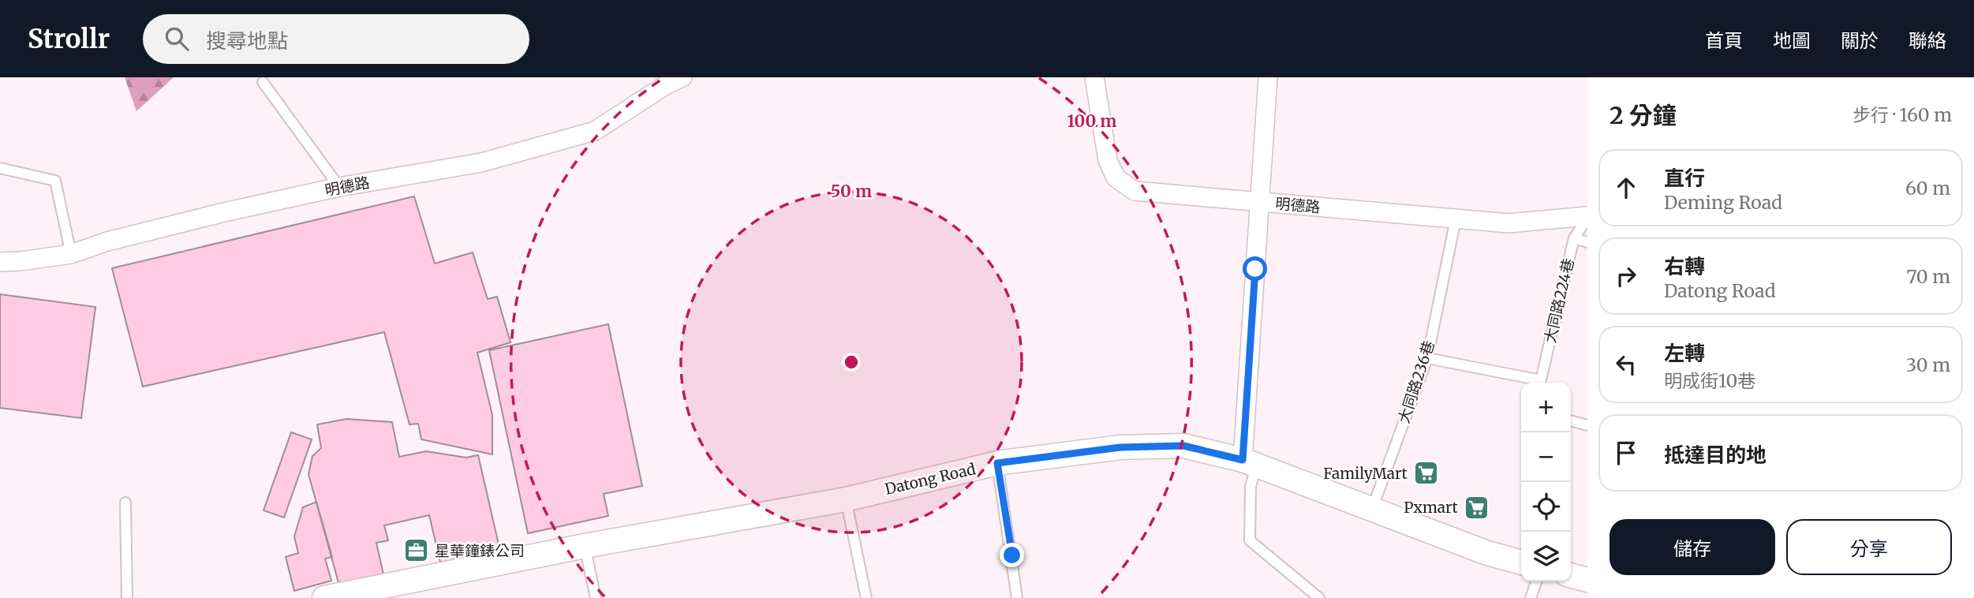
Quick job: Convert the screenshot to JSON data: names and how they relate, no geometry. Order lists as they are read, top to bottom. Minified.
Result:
{"streets":{"street":["明德路","Datong Road"],"lane":["大同路224巷","大同路236巷"]},"crossings":[["明德路","大同路224巷"],["明德路","大同路236巷"],["大同路236巷","Datong Road"]],"places":{"supermarket":["FamilyMart","Pxmart"],"office":["星華鐘錶公司"]},"page":{"header":"Strollr","search":"搜尋地點","nav":["首頁","地圖","關於","聯絡"],"heading":["2 分鐘","步行 · 160 m"],"list":[["直行","Deming Road","60 m"],["右轉","Datong Road","70 m"],["左轉","明成街10巷","30 m"],"抵達目的地"],"map_buttons":["+","−"],"buttons":["儲存","分享"]},"rings":["100 m","50 m"]}
